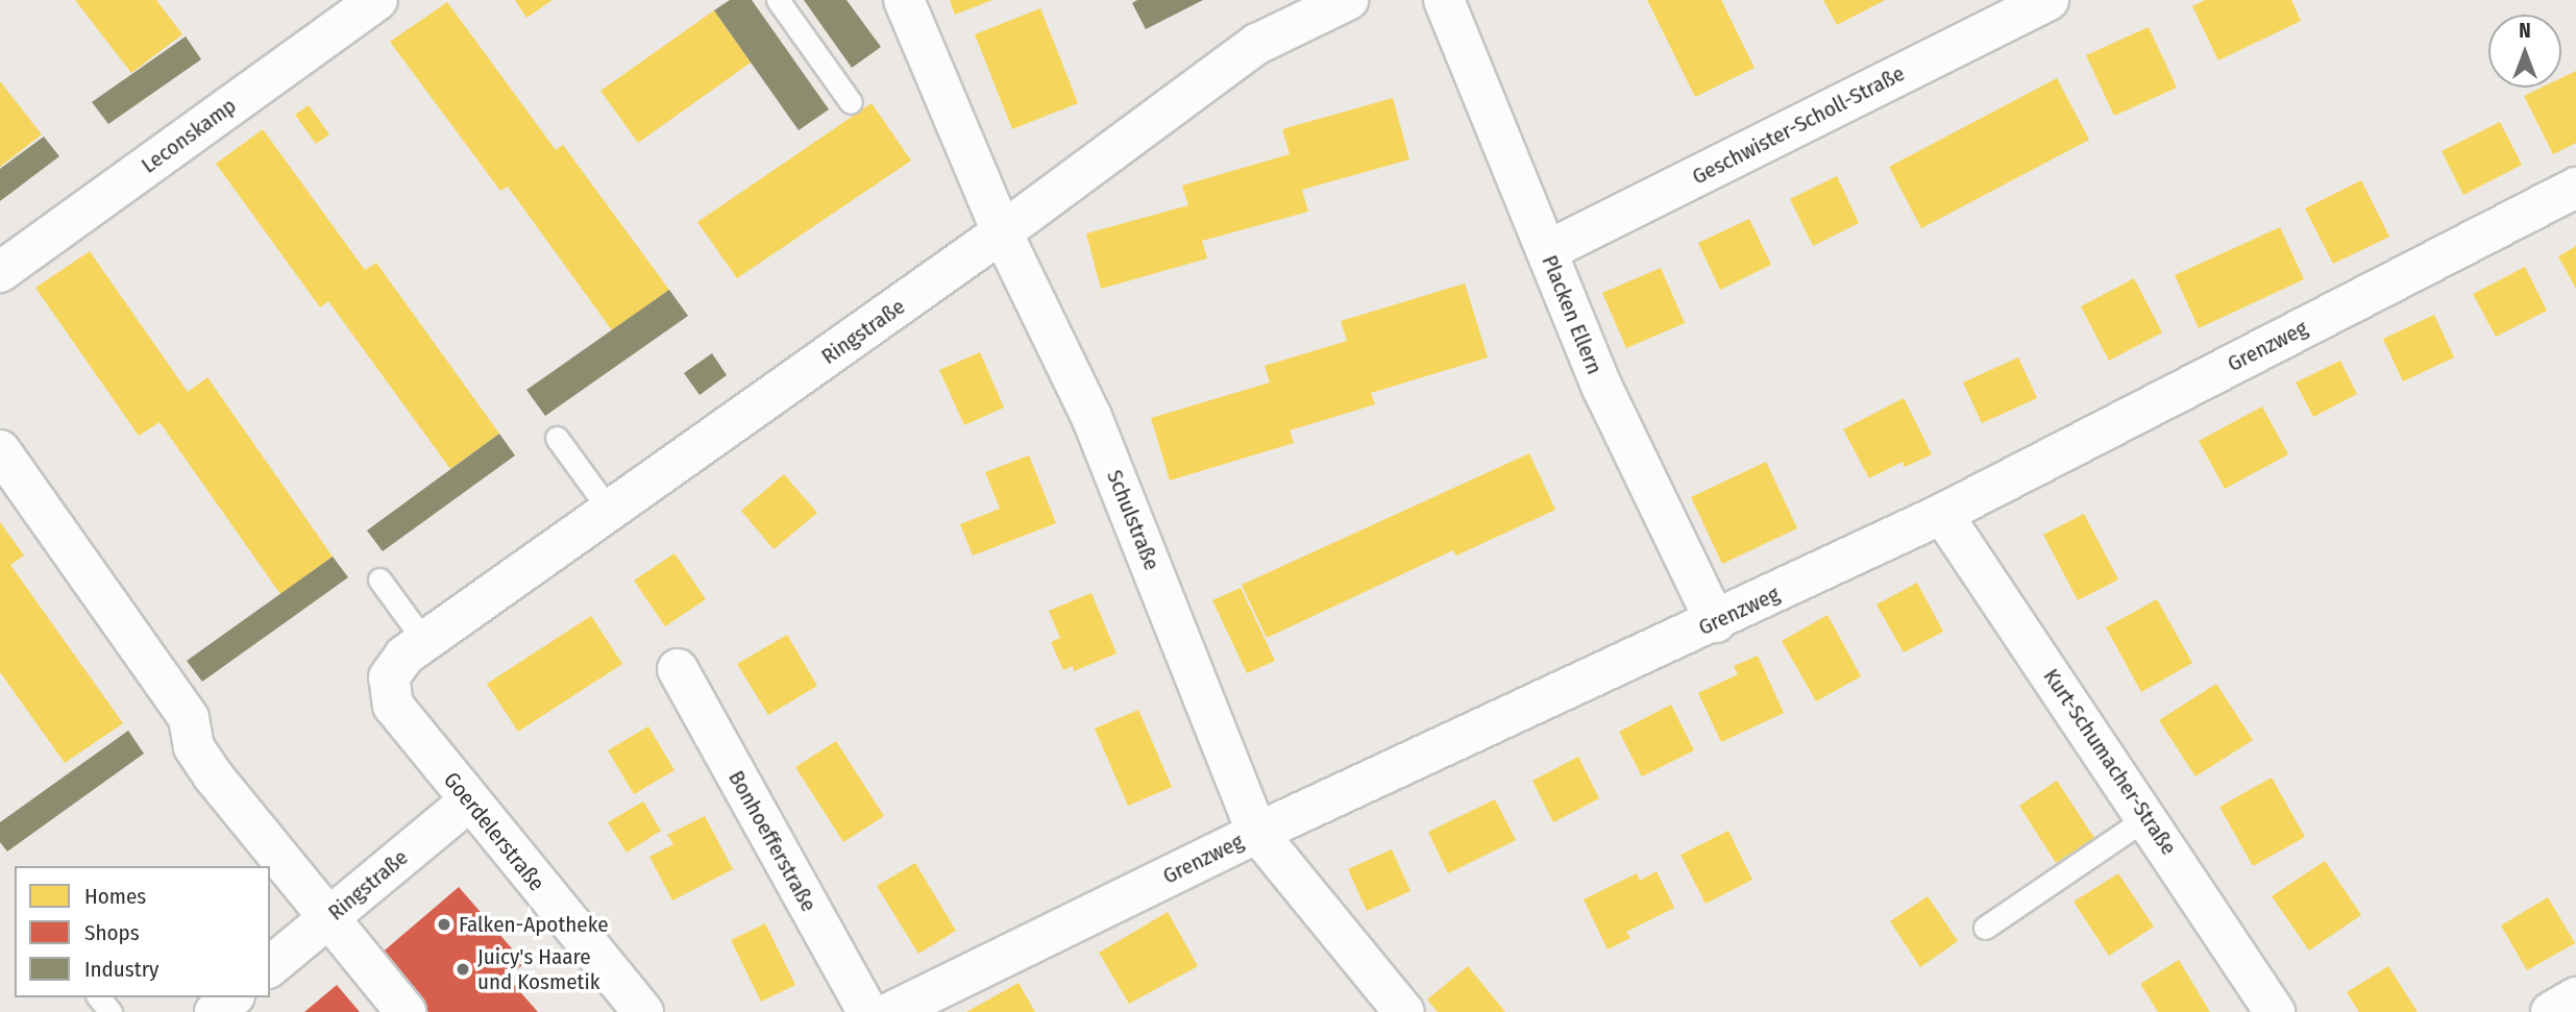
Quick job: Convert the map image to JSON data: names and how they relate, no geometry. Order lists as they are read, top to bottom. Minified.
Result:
{"streets":{"street":["Geschwister-Scholl-Straße","Leconskamp","Placken Ellern","Ringstraße","Grenzweg","Schulstraße","Kurt-Schumacher-Straße","Goerdelerstraße","Bonhoefferstraße"]},"crossings":[["Geschwister-Scholl-Straße","Placken Ellern"],["Placken Ellern","Grenzweg"],["Ringstraße","Schulstraße"],["Ringstraße","Goerdelerstraße"],["Grenzweg","Schulstraße"],["Grenzweg","Kurt-Schumacher-Straße"]],"places":["Falken-Apotheke","Juicy's Haare und Kosmetik"],"legend":["Homes","Shops","Industry"],"north":"top"}
